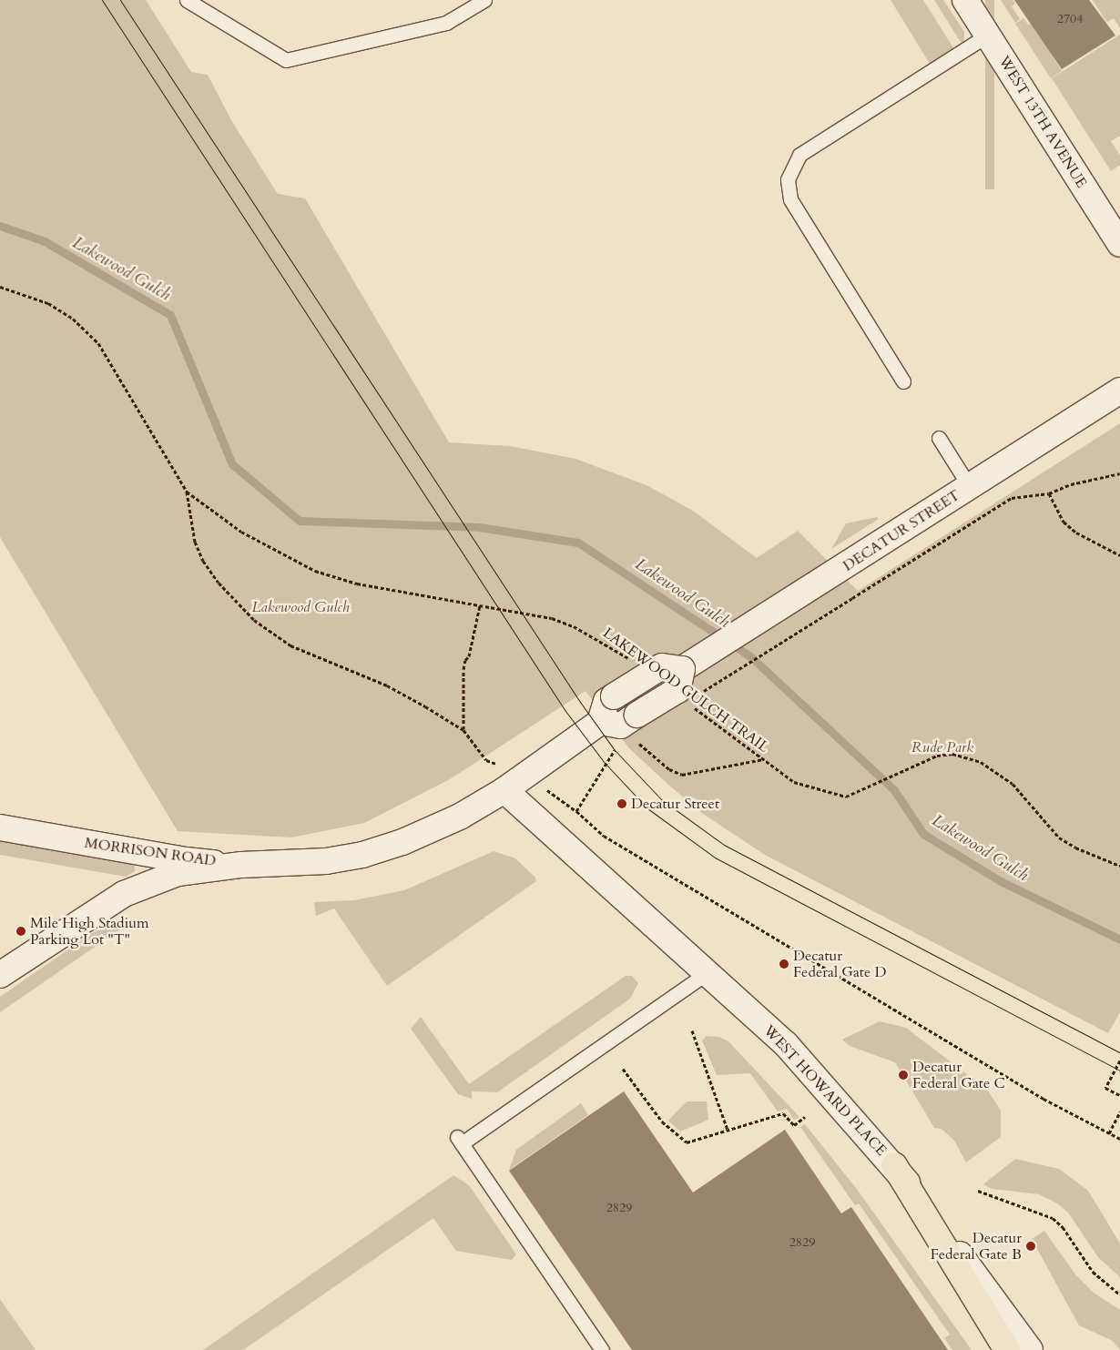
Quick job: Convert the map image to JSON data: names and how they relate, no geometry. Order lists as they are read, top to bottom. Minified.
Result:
{"streets":{"street":["WEST 13TH AVENUE","DECATUR STREET","MORRISON ROAD","WEST HOWARD PLACE"],"path":["LAKEWOOD GULCH TRAIL"]},"crossings":[["MORRISON ROAD","WEST HOWARD PLACE"]],"water":["Lakewood Gulch"],"parks":["Lakewood Gulch","Rude Park"],"places":["Decatur Street","Mile High Stadium Parking Lot \"T\"","Decatur Federal Gate D","Decatur Federal Gate C","Decatur Federal Gate B"],"house_numbers":["2704","2829","2829"]}
